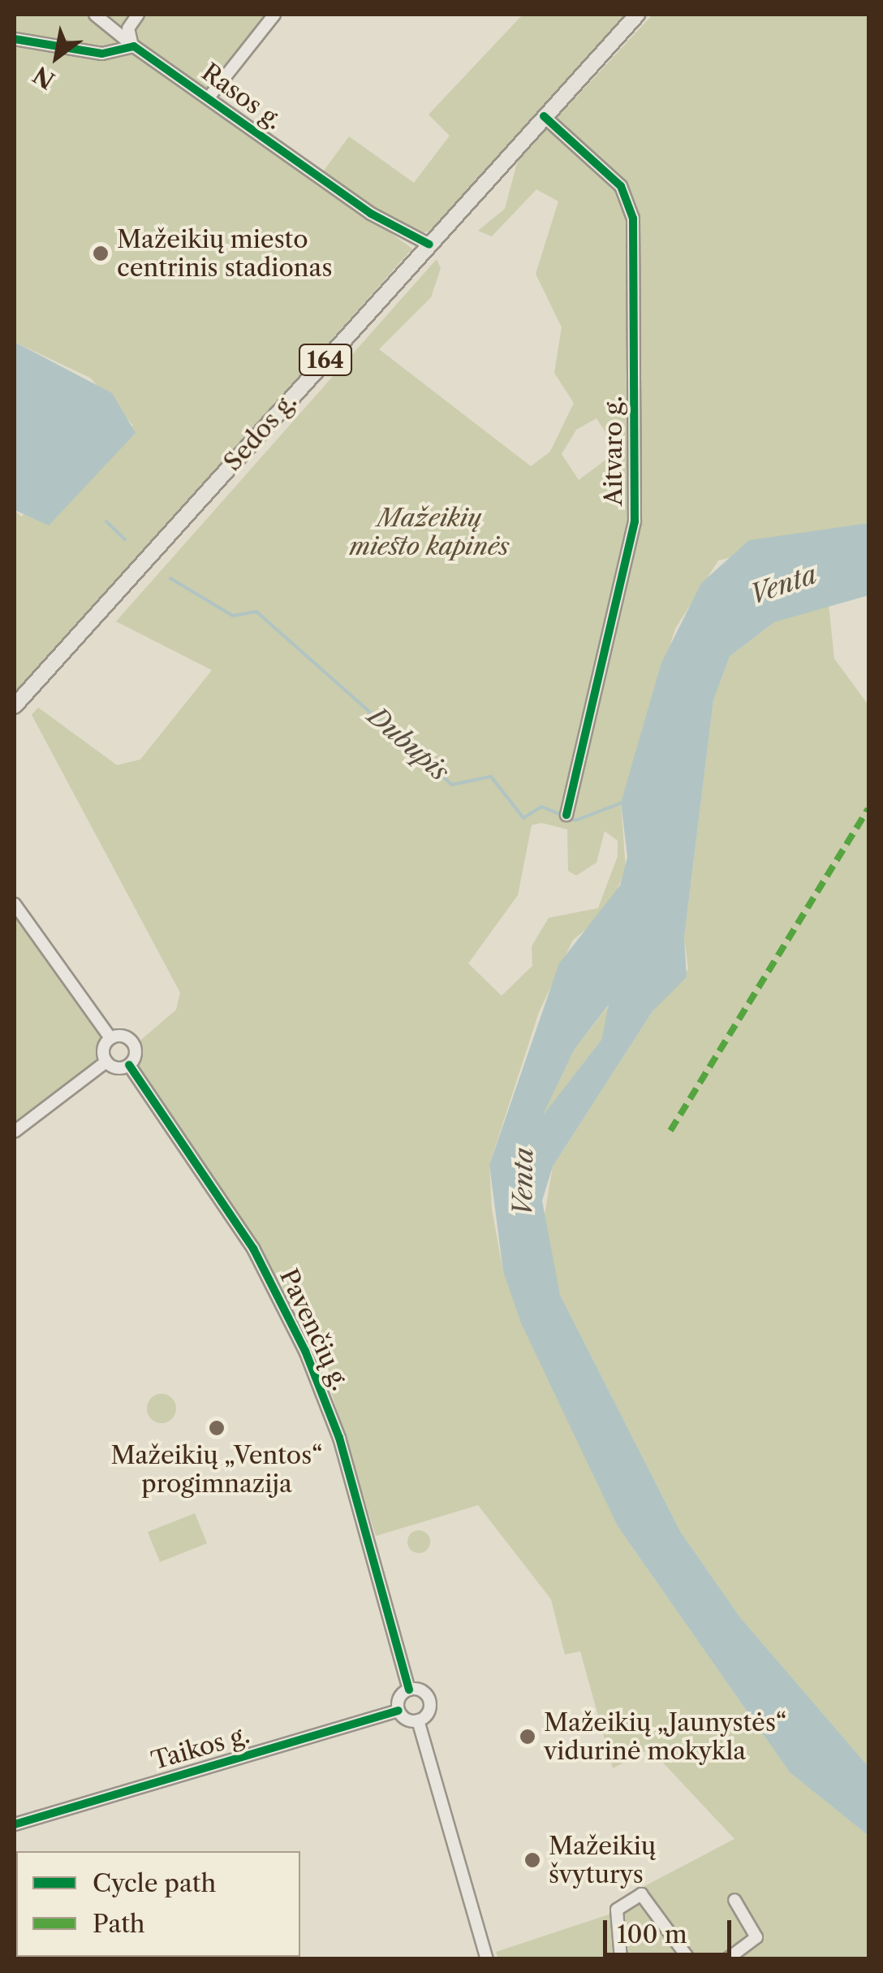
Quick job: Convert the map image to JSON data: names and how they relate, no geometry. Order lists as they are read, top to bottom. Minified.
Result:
{"streets":{"main road":["164","Sedos g."],"street":["Rasos g.","Aitvaro g.","Pavenčių g.","Taikos g."]},"crossings":[["Rasos g.","Sedos g."],["Sedos g.","Aitvaro g."]],"water":["Venta","Dubupis"],"parks":["Mažeikių miesto kapinės"],"places":["Mažeikių miesto centrinis stadionas","Mažeikių „Ventos“ progimnazija","Mažeikių „Jaunystės“ vidurinė mokykla","Mažeikių švyturys"],"legend":["Cycle path","Path"],"scale_bar":"100 m","north":"bottom left"}
